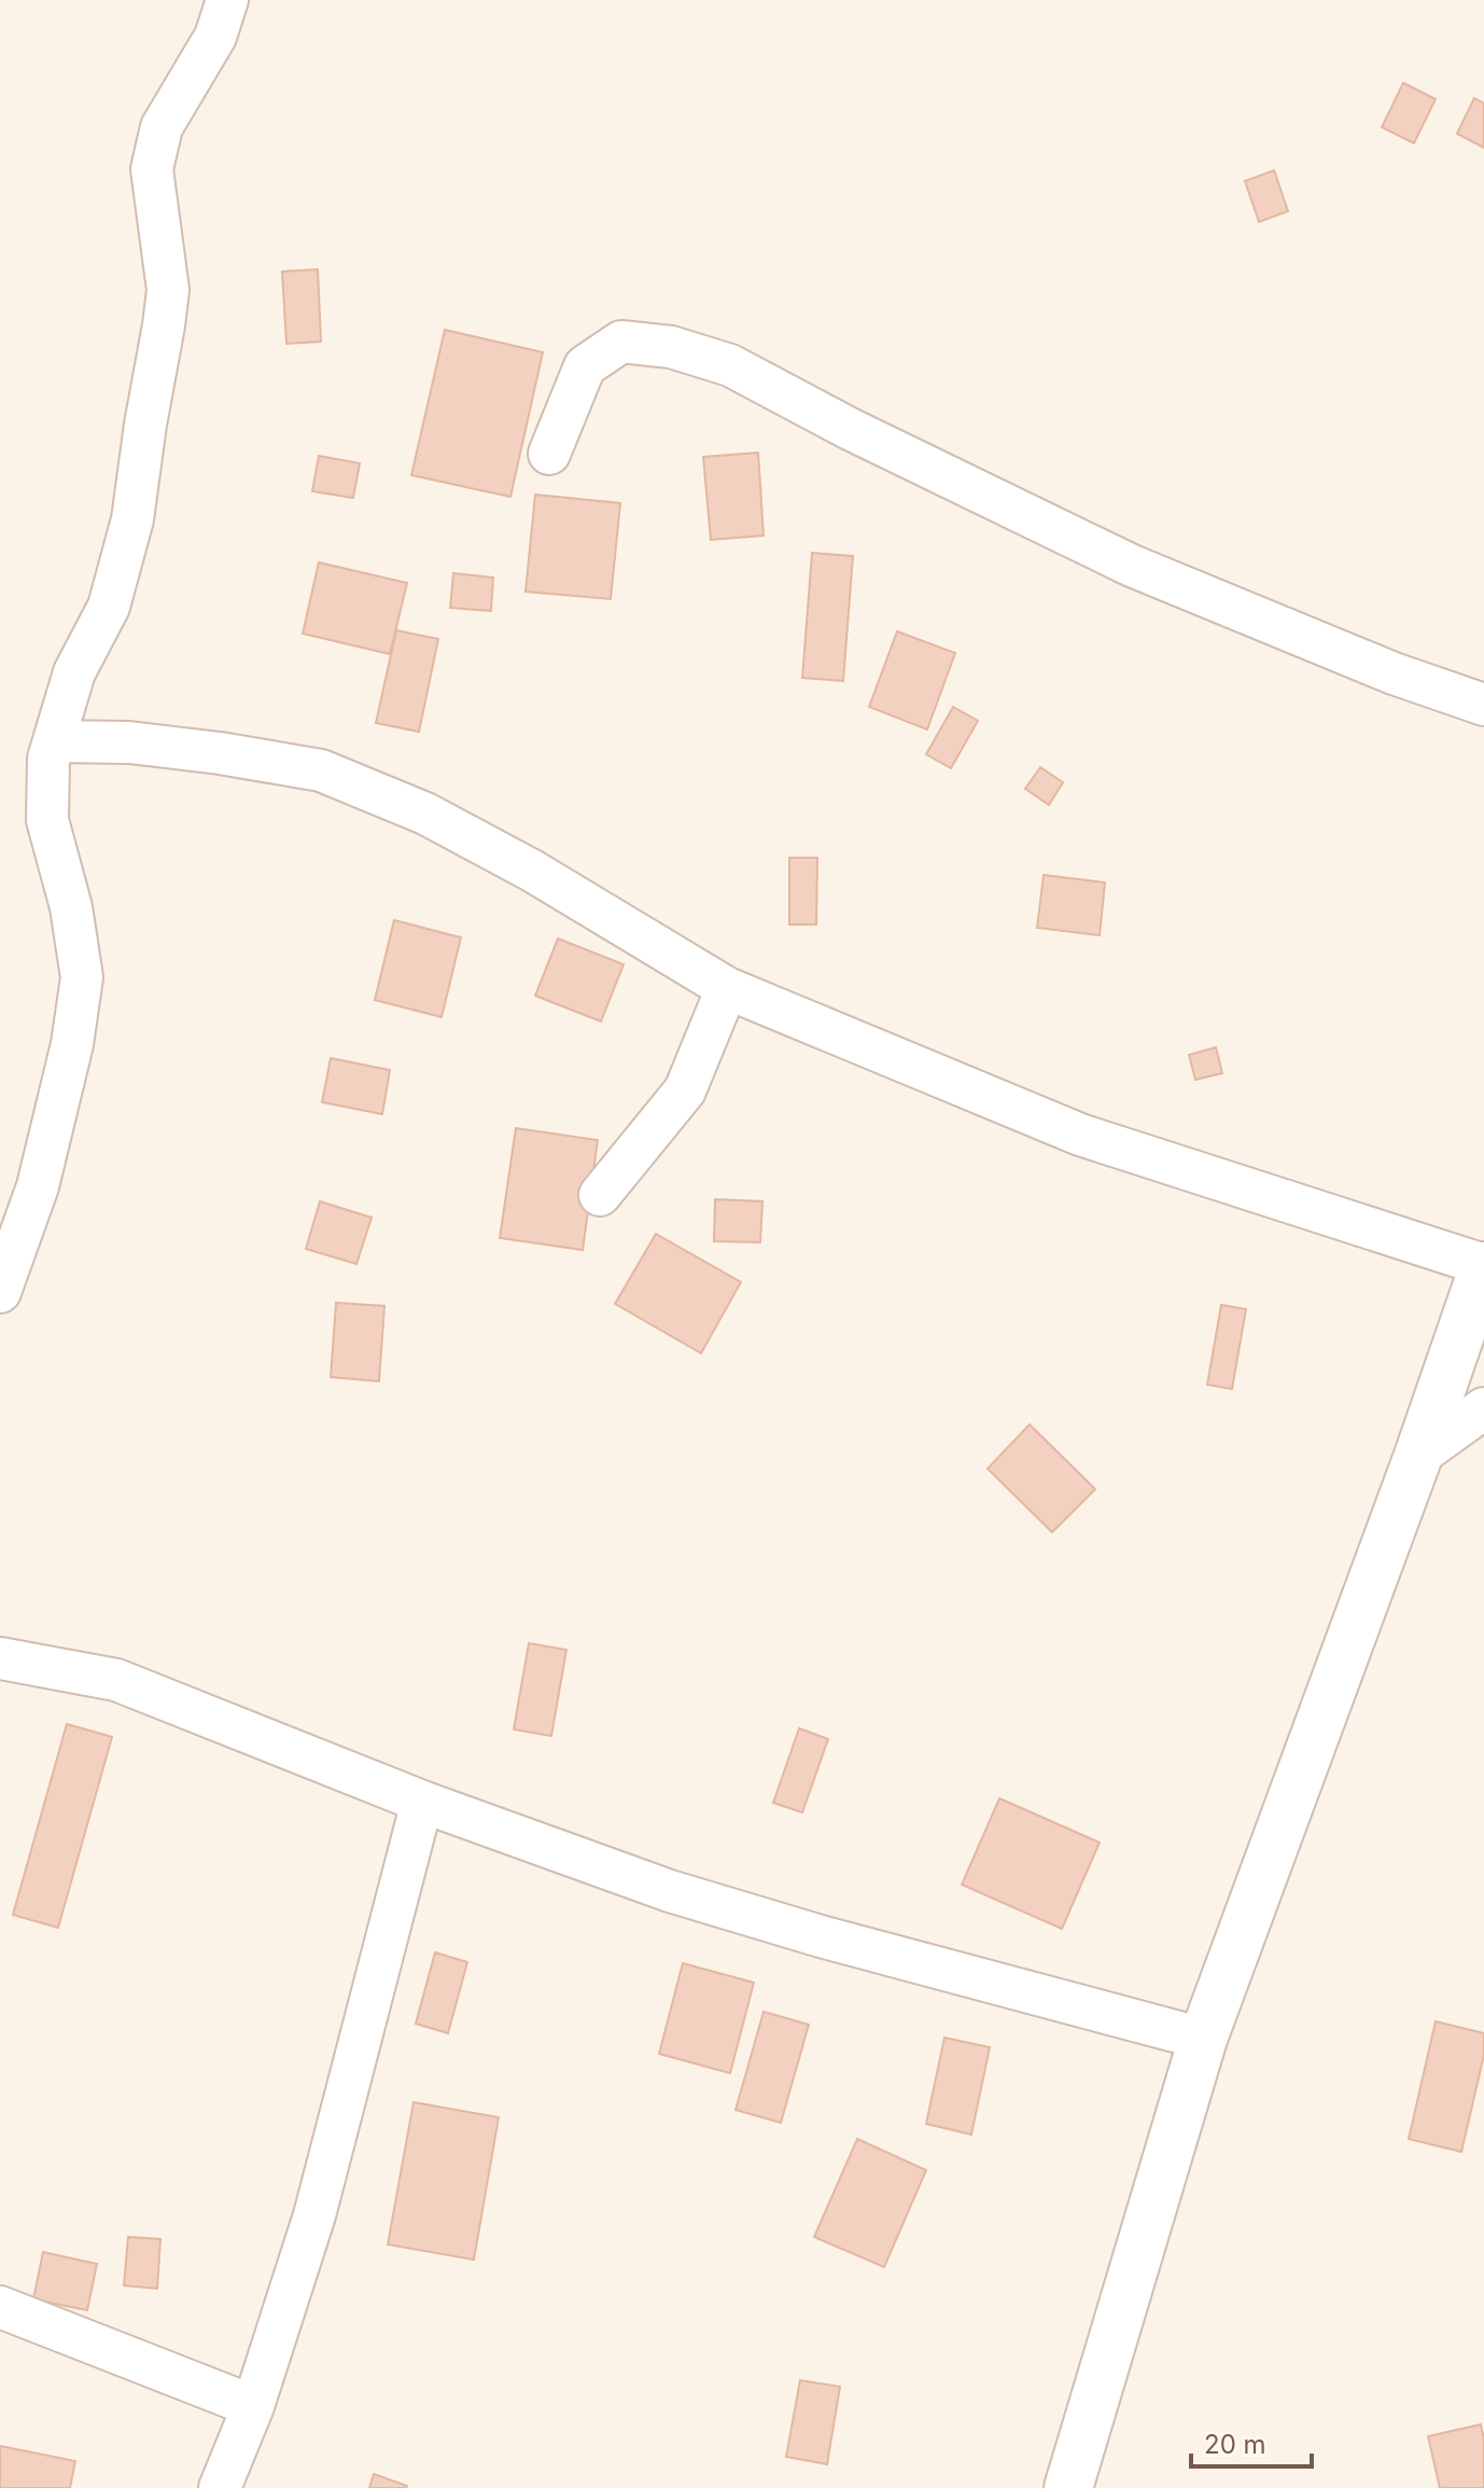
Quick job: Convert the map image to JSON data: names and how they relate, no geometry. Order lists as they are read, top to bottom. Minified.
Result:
{"scale_bar":"20 m"}
